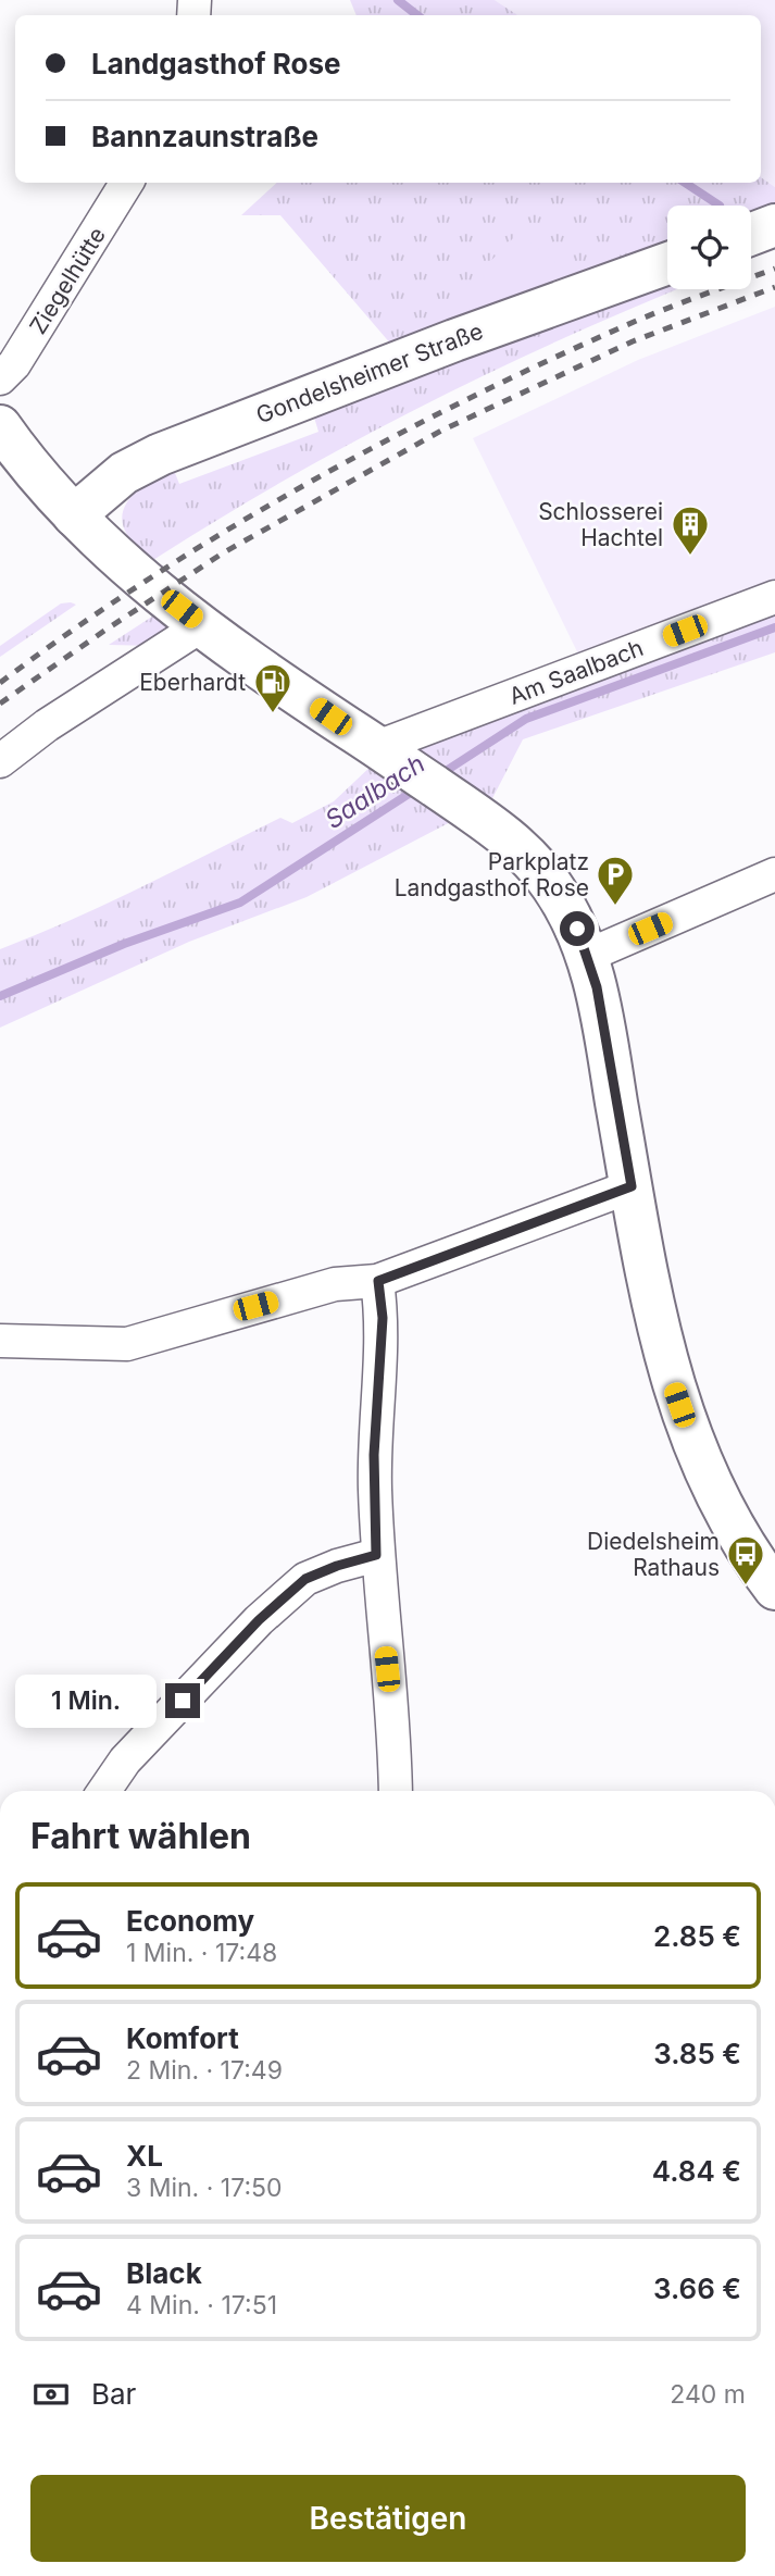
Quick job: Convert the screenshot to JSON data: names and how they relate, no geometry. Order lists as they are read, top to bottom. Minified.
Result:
{"streets":{"street":["Ziegelhütte","Gondelsheimer Straße","Am Saalbach"]},"water":["Saalbach"],"places":{"building":["Schlosserei Hachtel"],"fuel station":["Eberhardt"],"parking":["Parkplatz Landgasthof Rose"],"bus stop":["Diedelsheim Rathaus"]},"page":{"banner":["Landgasthof Rose","Bannzaunstraße"],"bubble":"1 Min.","heading":"Fahrt wählen","list":[{"name":"Economy","note":"1 Min. · 17:48","value":"2.85 €"},{"name":"Komfort","note":"2 Min. · 17:49","value":"3.85 €"},{"name":"XL","note":"3 Min. · 17:50","value":"4.84 €"},{"name":"Black","note":"4 Min. · 17:51","value":"3.66 €"}],"pay":["Bar","240 m"],"buttons":"Bestätigen"}}
